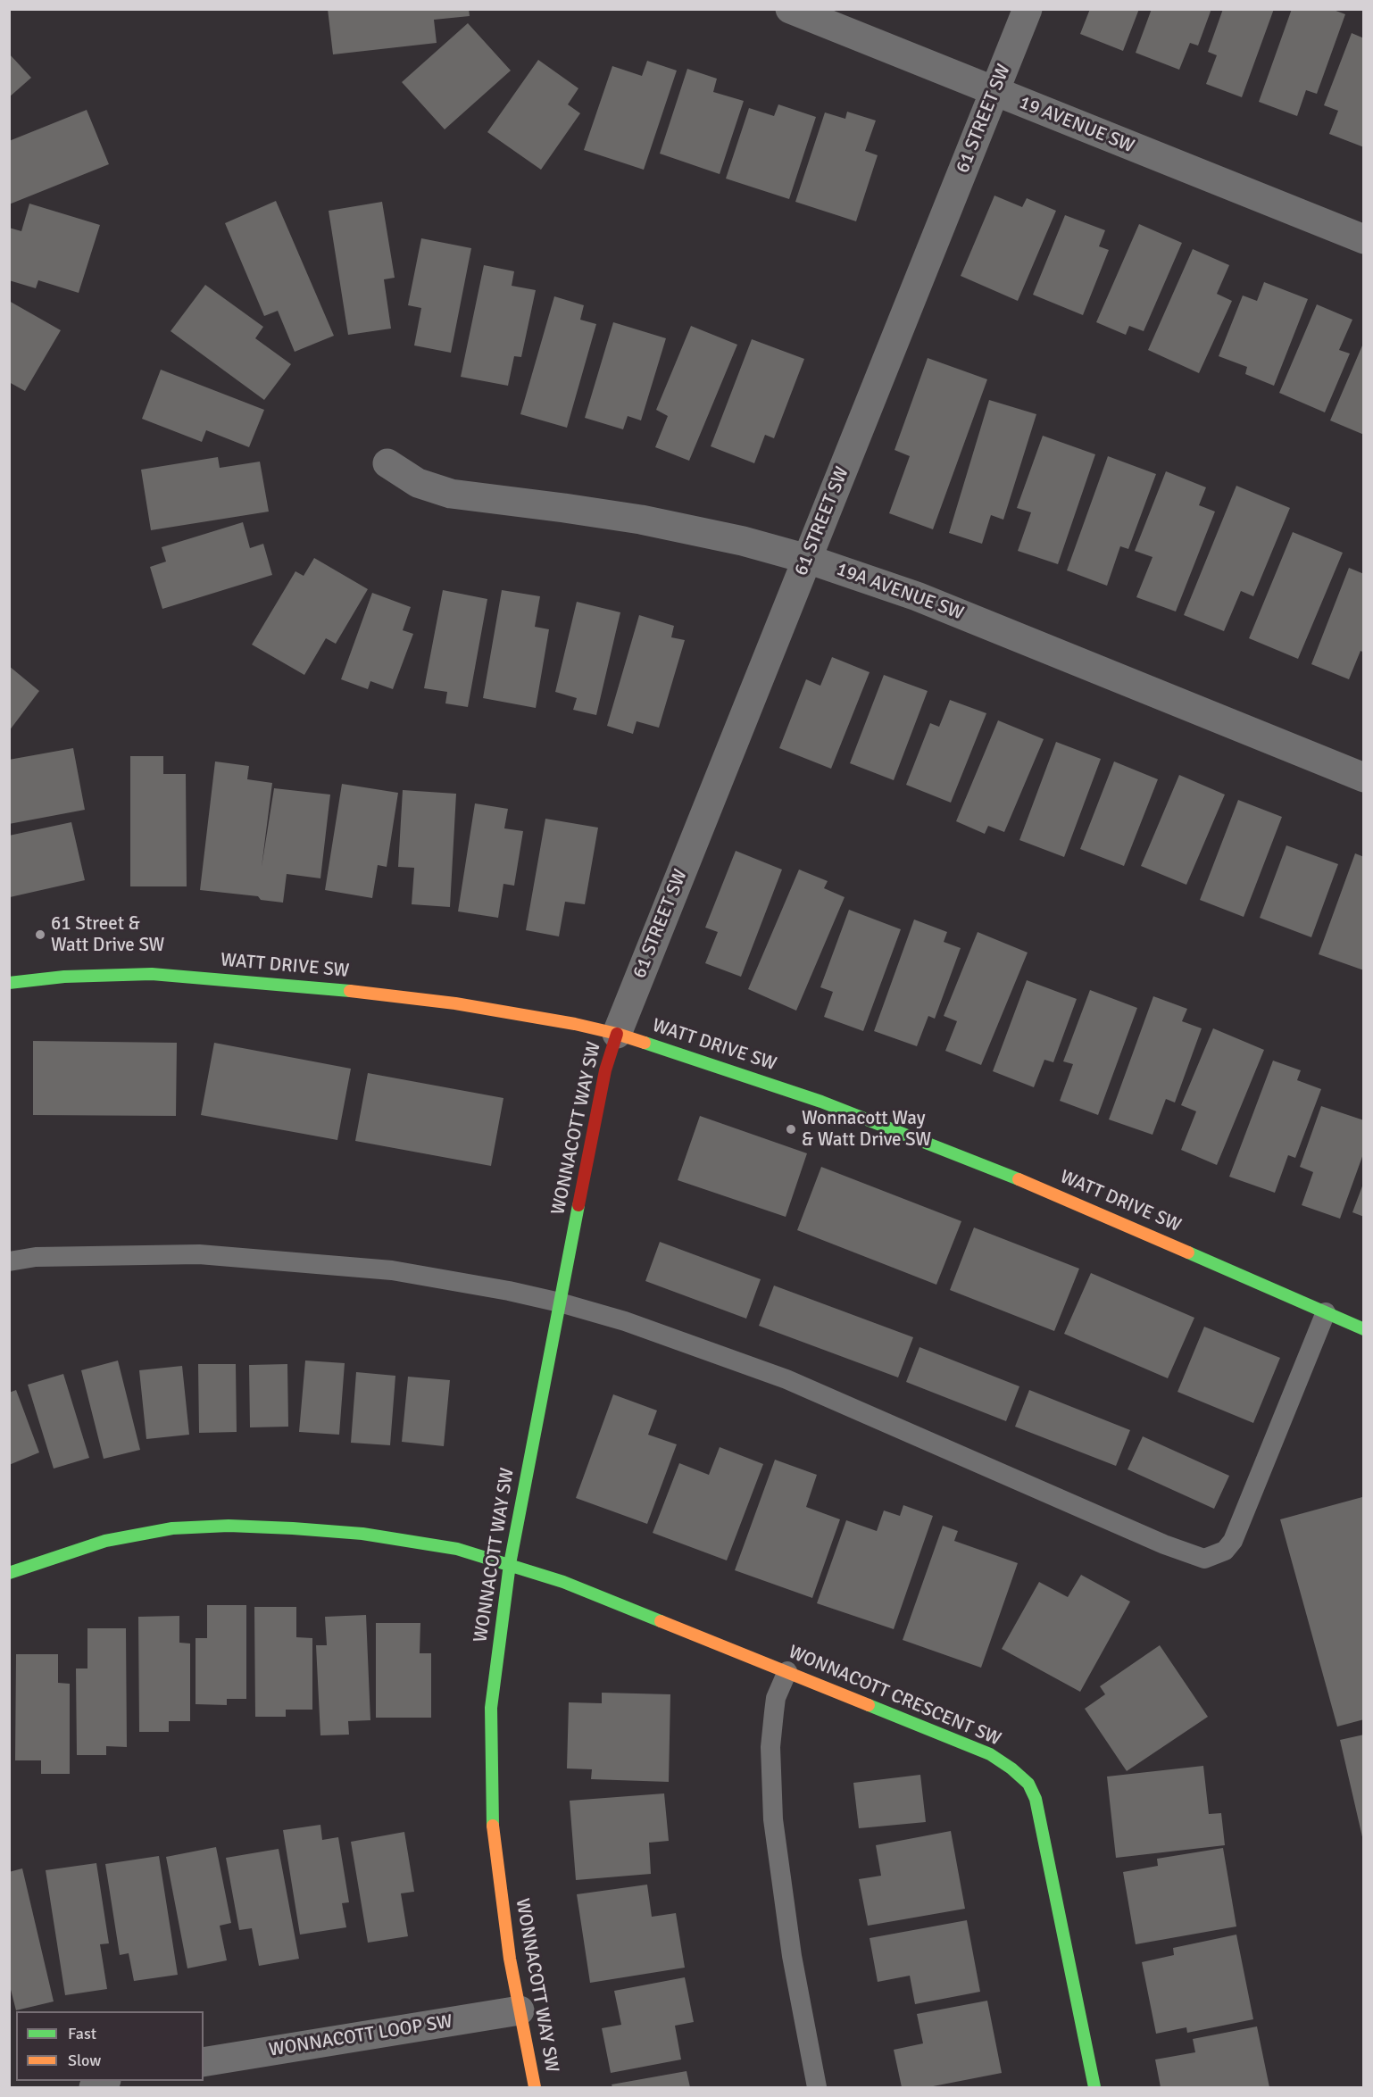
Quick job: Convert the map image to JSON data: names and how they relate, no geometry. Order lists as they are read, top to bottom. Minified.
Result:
{"streets":{"street":["61 STREET SW","19 AVENUE SW","19A AVENUE SW","WATT DRIVE SW","WONNACOTT WAY SW","WONNACOTT CRESCENT SW","WONNACOTT LOOP SW"]},"crossings":[["61 STREET SW","19 AVENUE SW"],["61 STREET SW","19A AVENUE SW"],["61 STREET SW","WATT DRIVE SW"],["61 STREET SW","WONNACOTT WAY SW"],["WATT DRIVE SW","WONNACOTT WAY SW"],["WONNACOTT WAY SW","WONNACOTT CRESCENT SW"],["WONNACOTT WAY SW","WONNACOTT LOOP SW"]],"places":["61 Street & Watt Drive SW","Wonnacott Way & Watt Drive SW"],"legend":["Fast","Slow"]}
